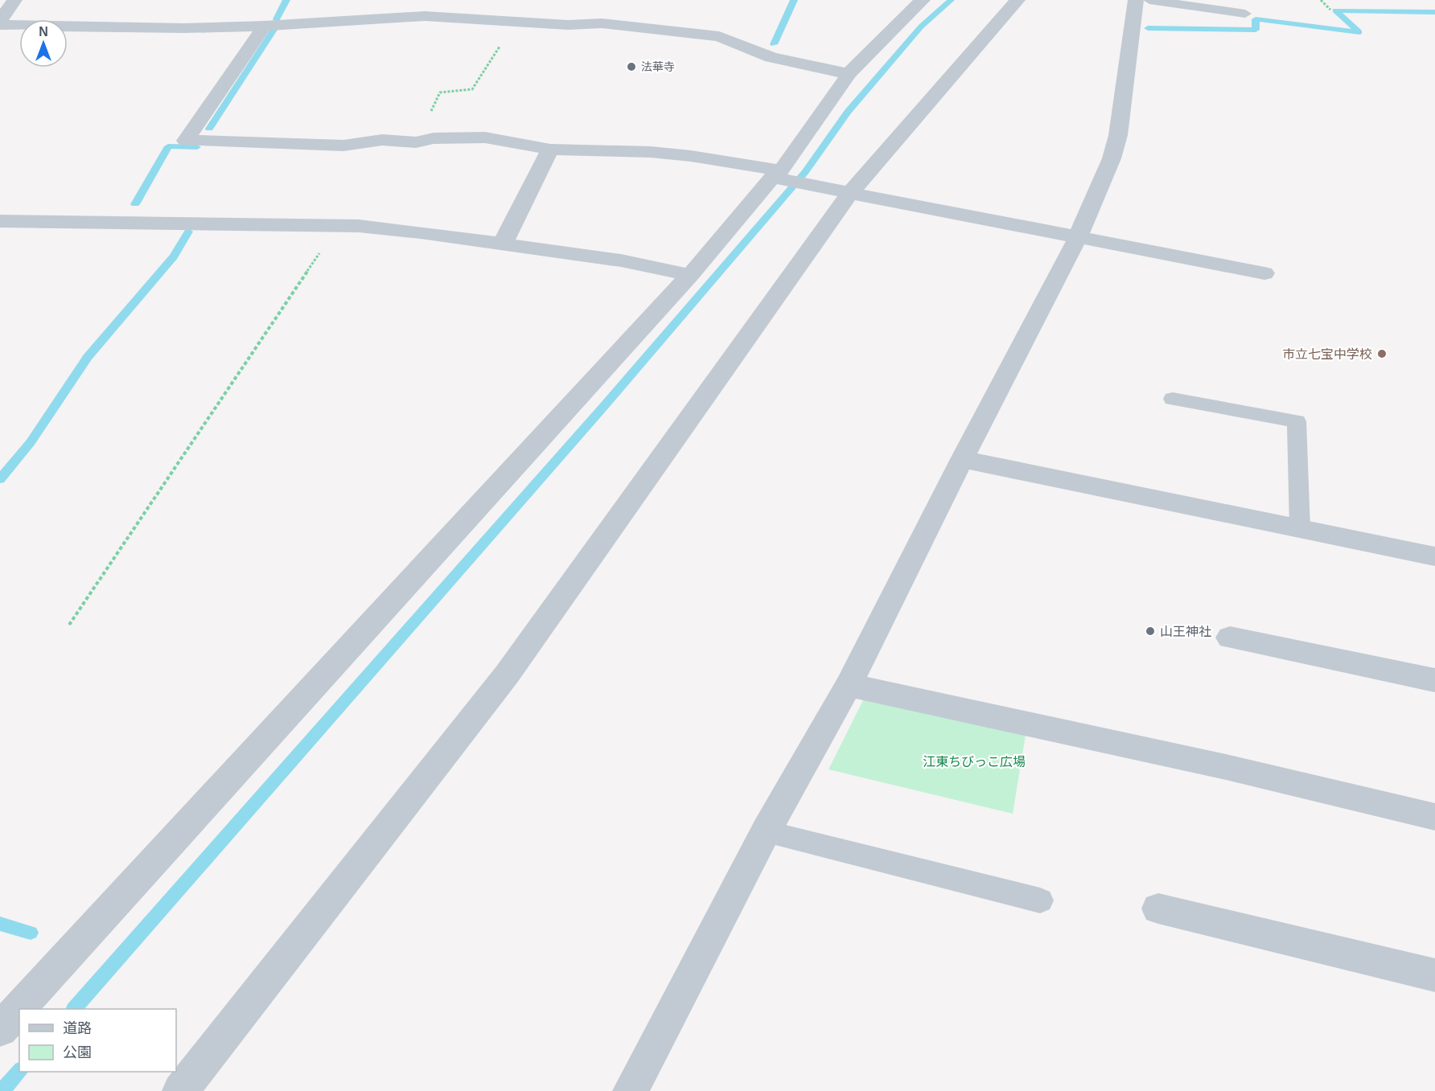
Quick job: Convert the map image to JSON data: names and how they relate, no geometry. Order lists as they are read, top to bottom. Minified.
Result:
{"parks":["江東ちびっこ広場"],"places":["法華寺","市立七宝中学校","山王神社"],"legend":["道路","公園"],"north":"top"}
